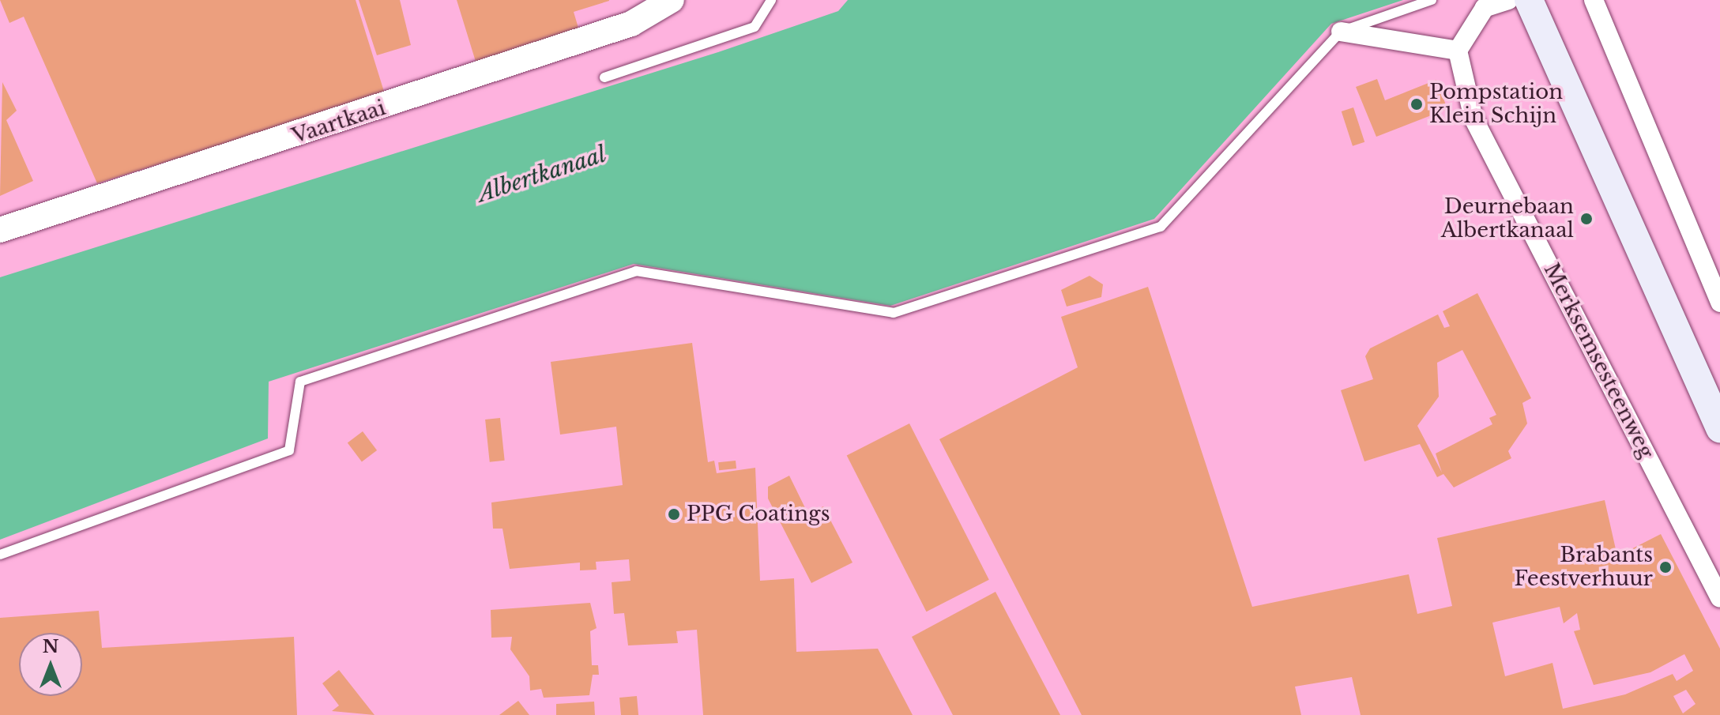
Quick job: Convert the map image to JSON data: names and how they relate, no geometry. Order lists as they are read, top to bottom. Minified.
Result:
{"streets":{"street":["Vaartkaai","Merksemsesteenweg"]},"water":["Albertkanaal"],"places":["Pompstation Klein Schijn","Deurnebaan Albertkanaal","PPG Coatings","Brabants Feestverhuur"],"north":"top"}
